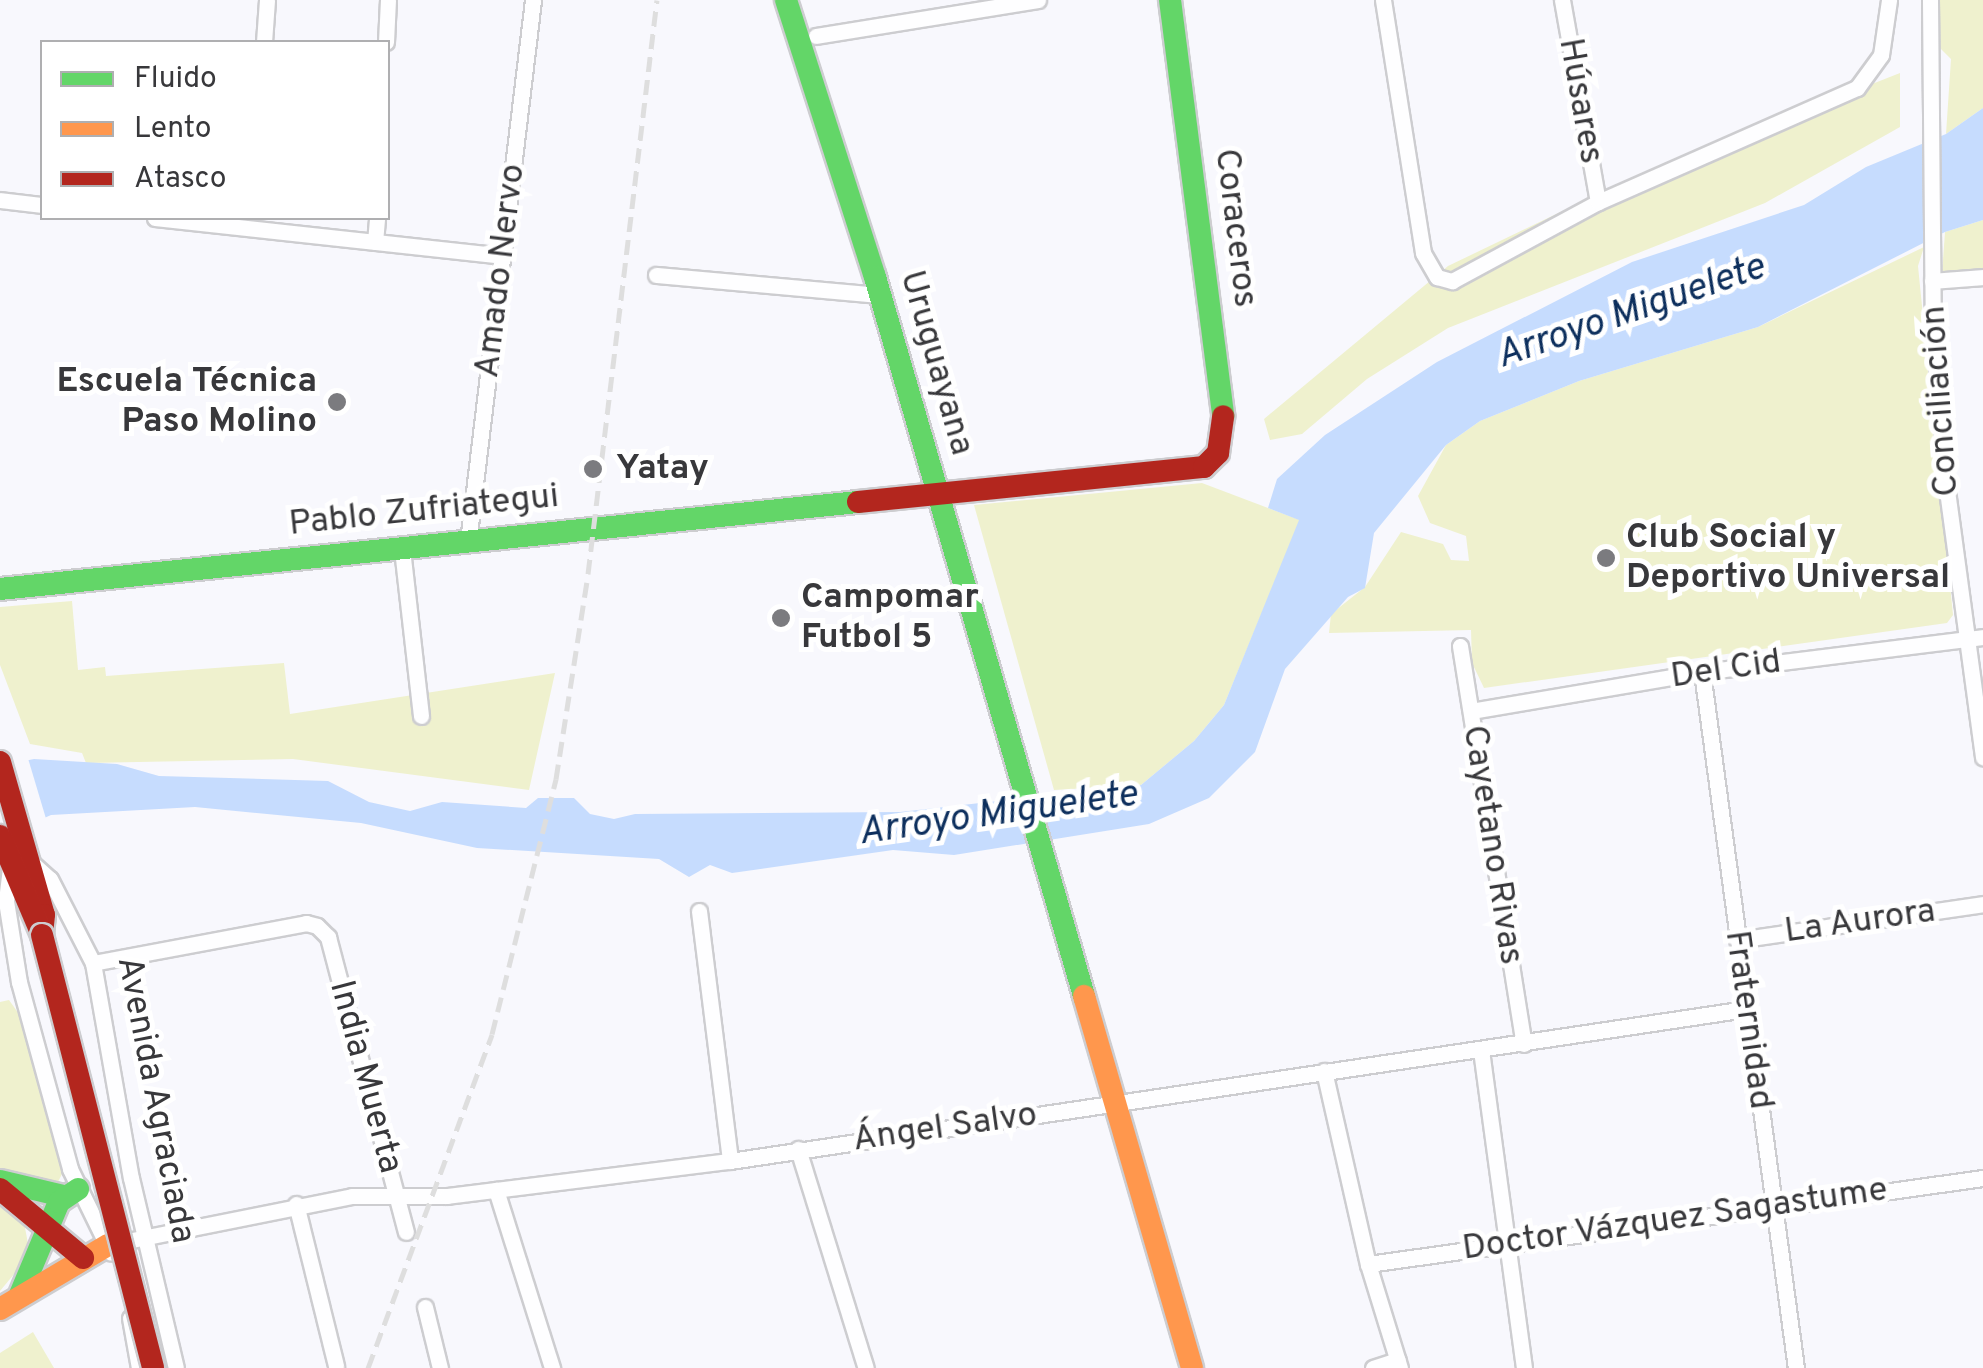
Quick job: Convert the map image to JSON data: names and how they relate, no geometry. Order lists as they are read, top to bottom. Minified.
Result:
{"streets":{"street":["Húsares","Coraceros","Amado Nervo","Uruguayana","Conciliación","Pablo Zufriategui","Del Cid","Cayetano Rivas","La Aurora","Fraternidad","India Muerta","Avenida Agraciada","Ángel Salvo","Doctor Vázquez Sagastume"]},"crossings":[["Coraceros","Pablo Zufriategui"],["Amado Nervo","Pablo Zufriategui"],["Uruguayana","Pablo Zufriategui"],["Uruguayana","Ángel Salvo"],["Conciliación","Del Cid"],["Del Cid","Cayetano Rivas"],["Del Cid","Fraternidad"],["Cayetano Rivas","Ángel Salvo"],["La Aurora","Fraternidad"],["Fraternidad","Ángel Salvo"],["Fraternidad","Doctor Vázquez Sagastume"],["India Muerta","Avenida Agraciada"],["India Muerta","Ángel Salvo"],["Avenida Agraciada","Ángel Salvo"]],"water":["Arroyo Miguelete"],"places":["Escuela Técnica Paso Molino","Yatay","Club Social y Deportivo Universal","Campomar Futbol 5"],"legend":["Fluido","Lento","Atasco"]}
